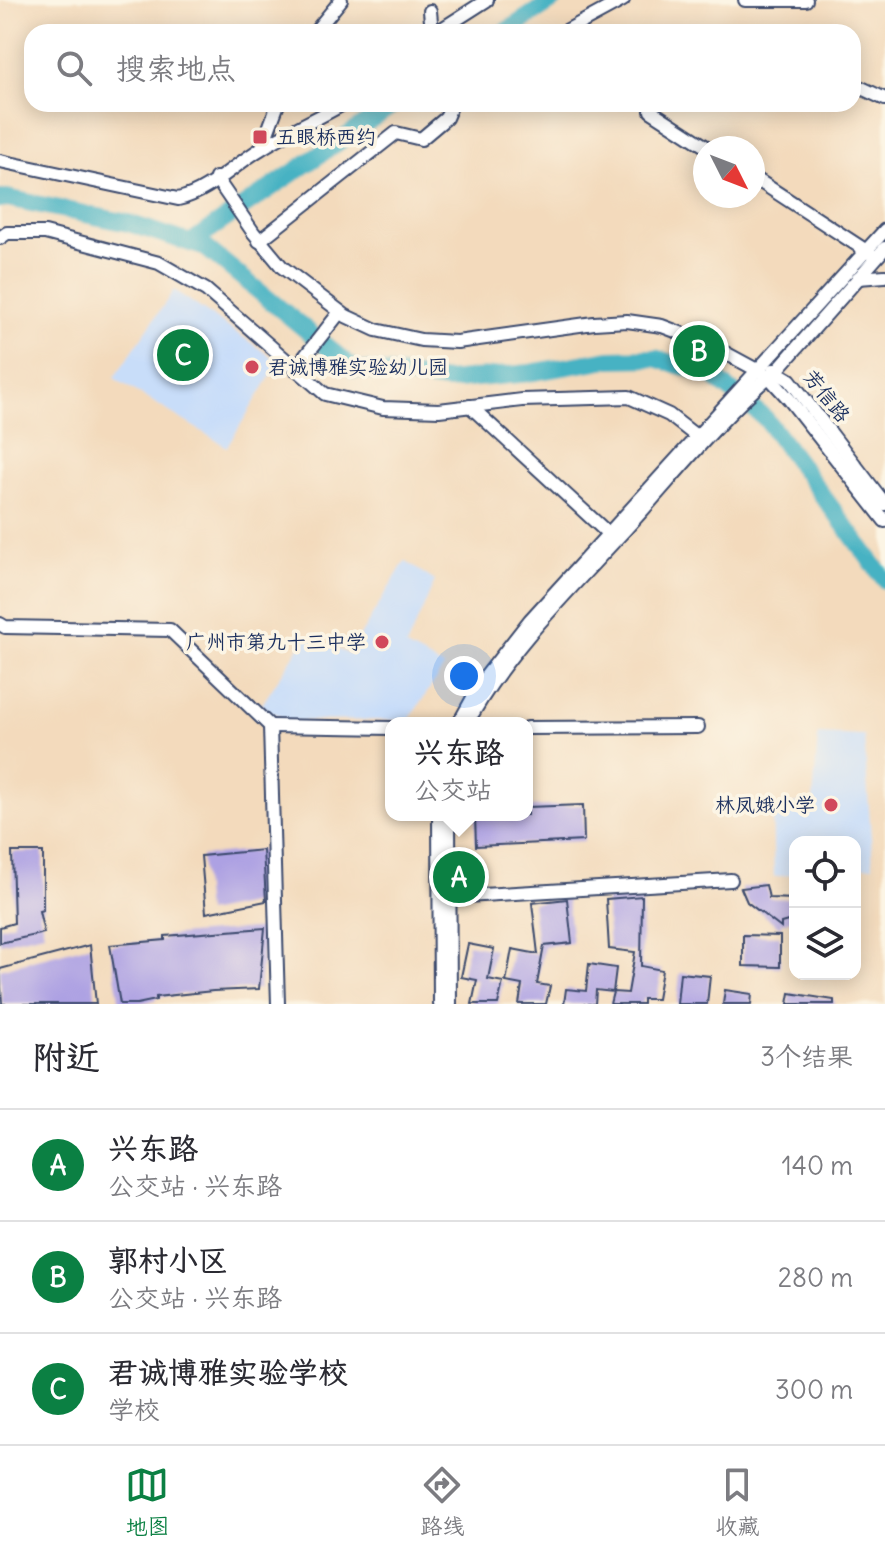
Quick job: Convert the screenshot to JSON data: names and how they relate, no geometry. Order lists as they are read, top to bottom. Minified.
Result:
{"streets":{"street":["芳信路"]},"places":{"transit":["五眼桥西约"],"other":["君诚博雅实验幼儿园","广州市第九十三中学","林凤娥小学"]},"north":"bottom right","page":{"search":"搜索地点","pins":["B","C","A"],"popup":["兴东路","公交站"],"heading":["附近","3个结果"],"list":[{"mark":"A","name":"兴东路","note":"公交站 · 兴东路","value":"140 m"},{"mark":"B","name":"郭村小区","note":"公交站 · 兴东路","value":"280 m"},{"mark":"C","name":"君诚博雅实验学校","note":"学校","value":"300 m"}],"nav":["地图","路线","收藏"]}}
